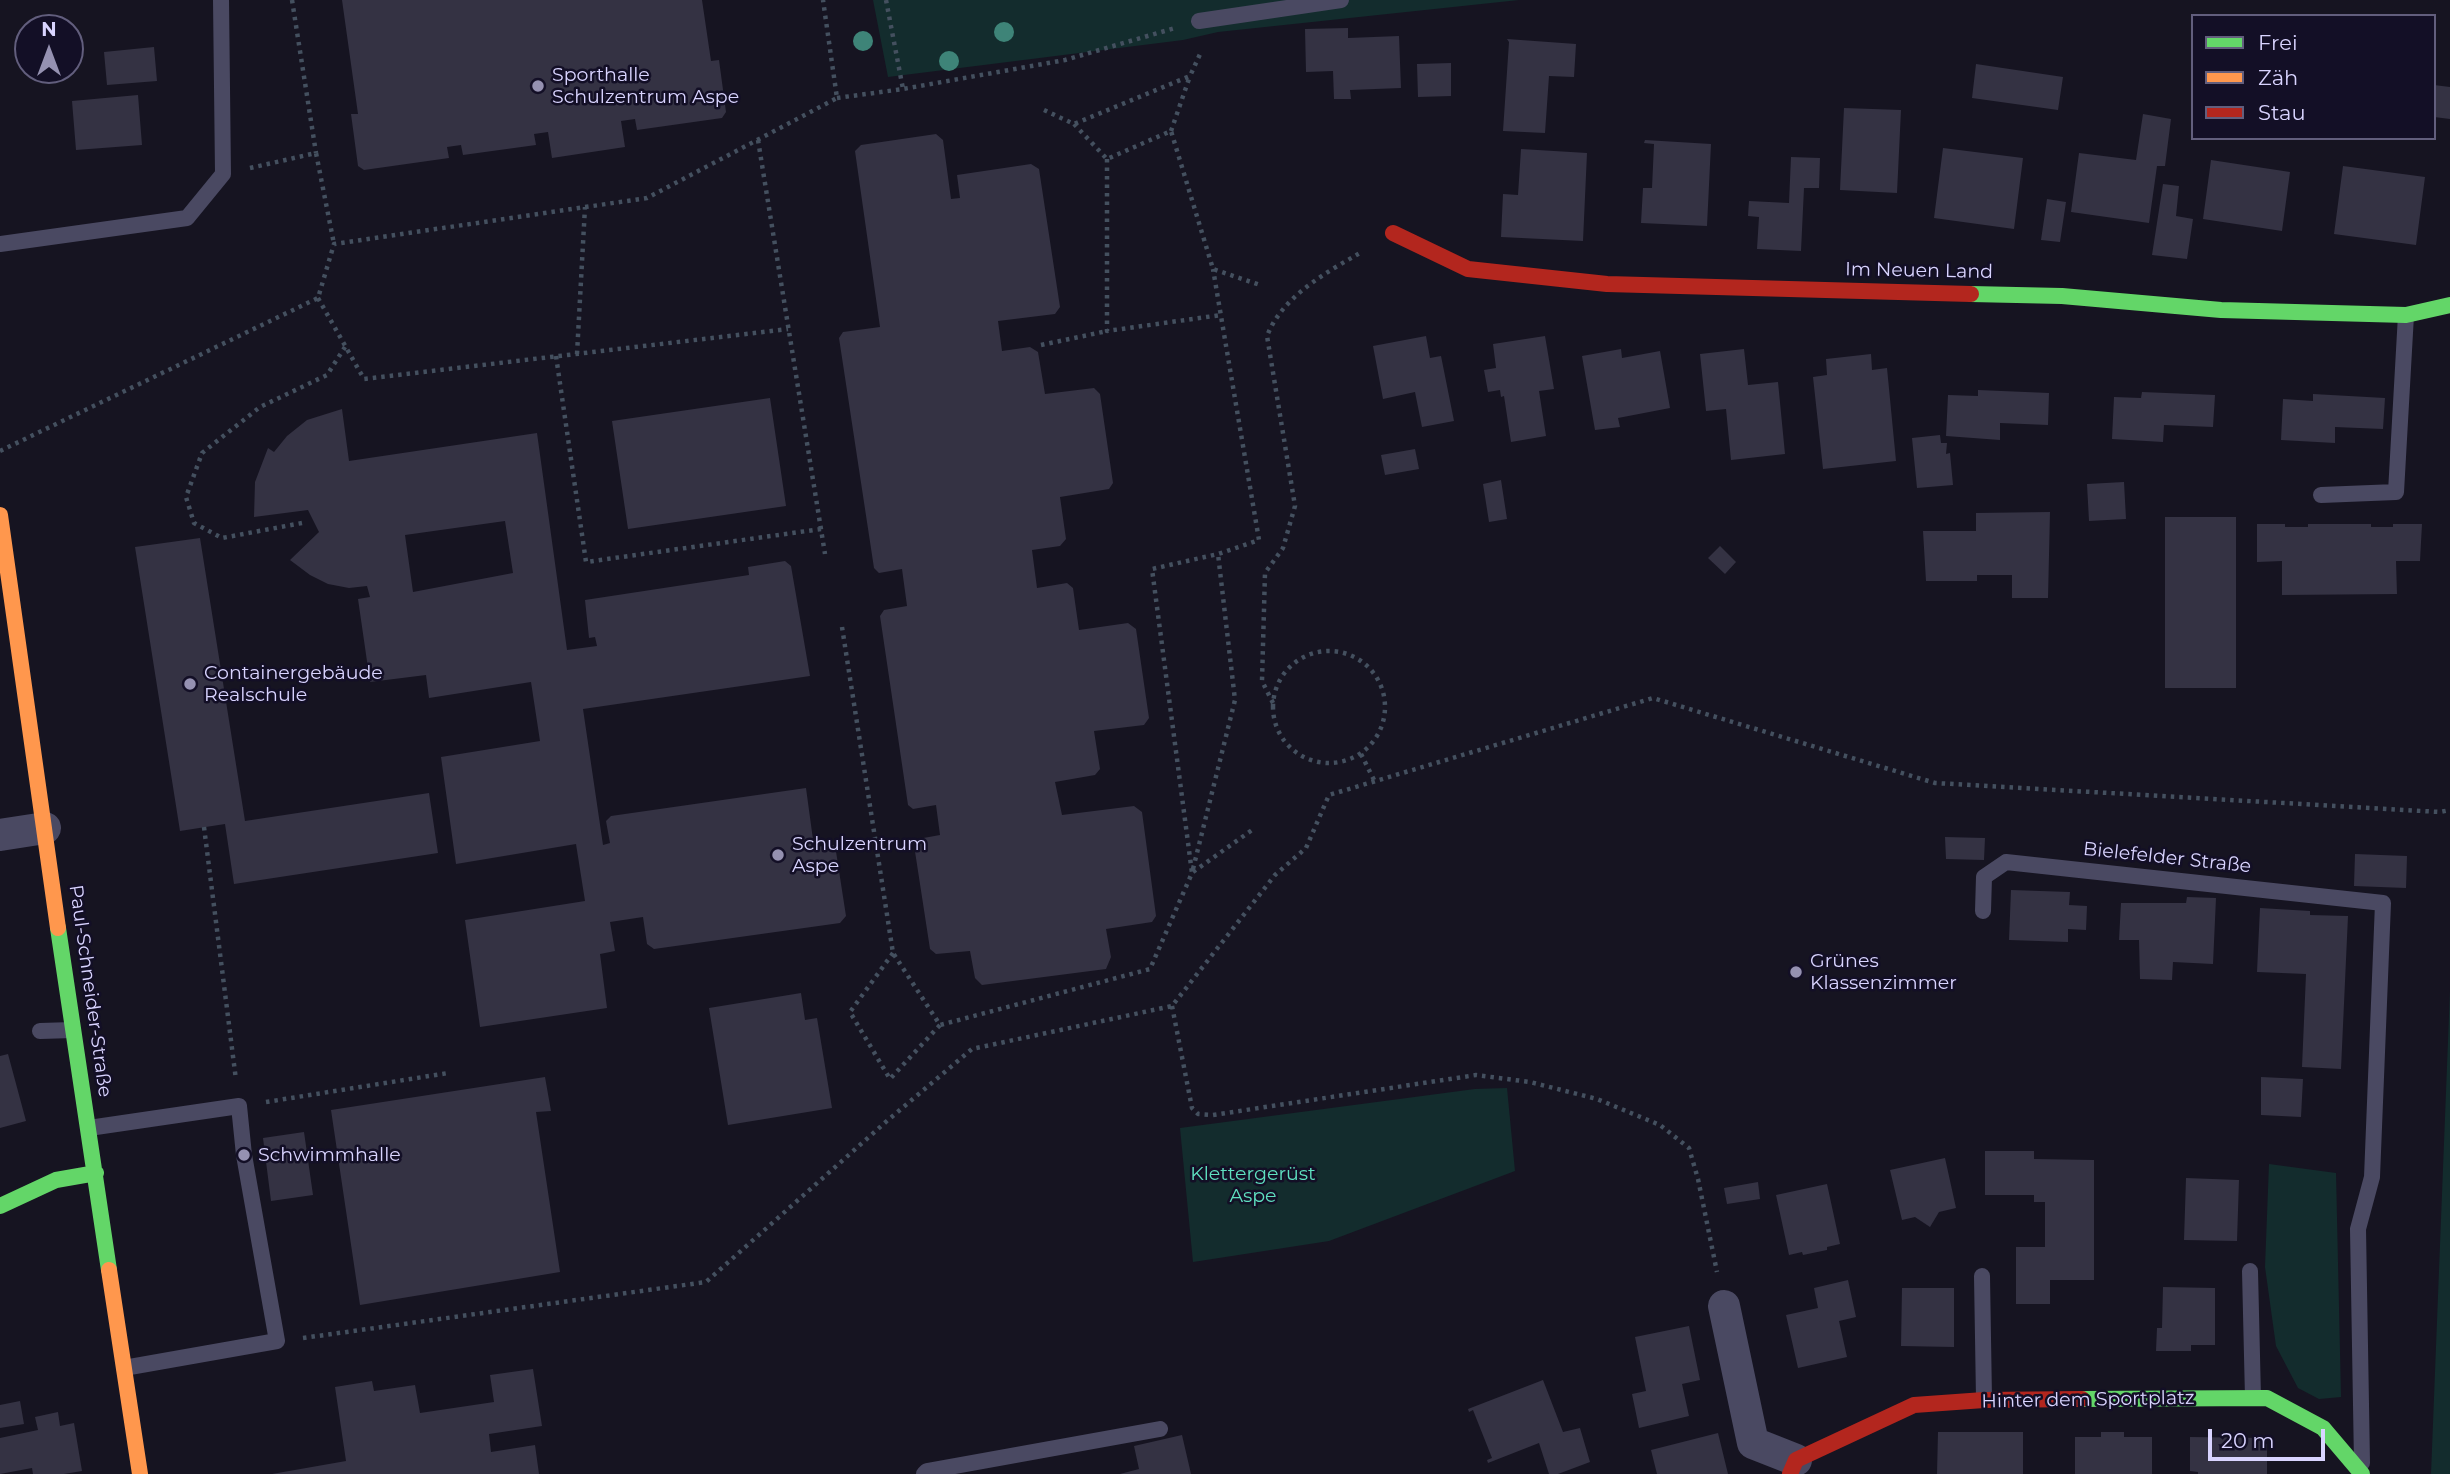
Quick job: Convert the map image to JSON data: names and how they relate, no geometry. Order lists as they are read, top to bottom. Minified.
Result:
{"streets":{"street":["Im Neuen Land","Paul-Schneider-Straße","Hinter dem Sportplatz"],"lane":["Bielefelder Straße"]},"crossings":[["Bielefelder Straße","Hinter dem Sportplatz"]],"parks":["Klettergerüst Aspe"],"places":["Sporthalle Schulzentrum Aspe","Containergebäude Realschule","Schulzentrum Aspe","Grünes Klassenzimmer","Schwimmhalle"],"legend":["Frei","Zäh","Stau"],"scale_bar":"20 m","north":"top"}
